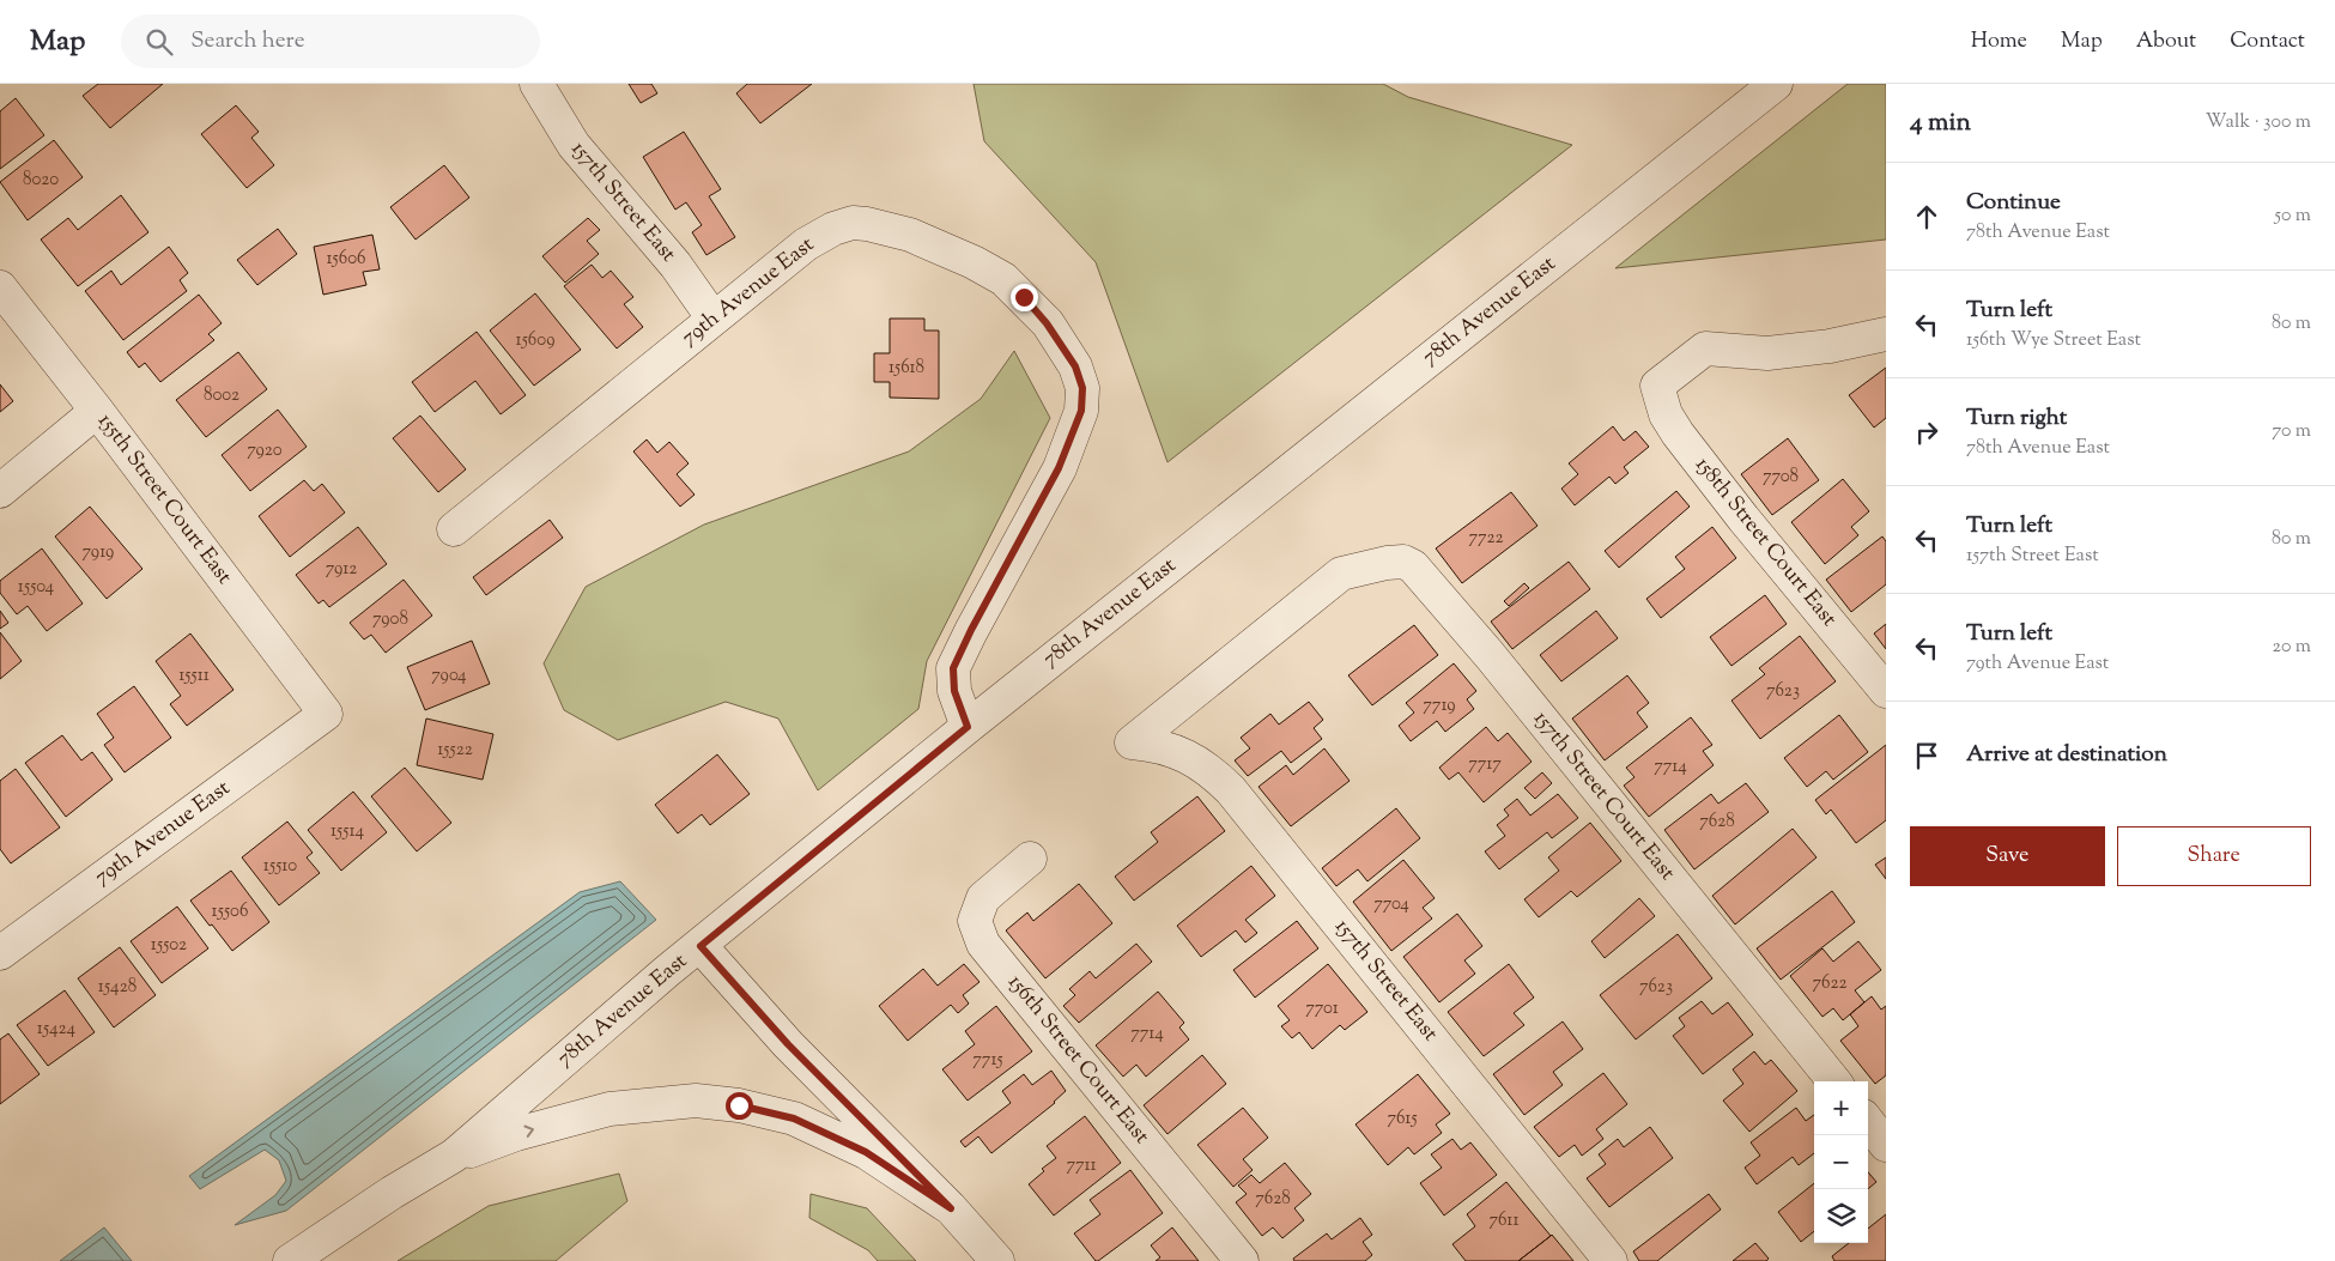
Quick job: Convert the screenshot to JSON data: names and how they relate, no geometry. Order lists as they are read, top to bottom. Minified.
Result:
{"streets":{"street":["157th Street East","79th Avenue East","78th Avenue East","155th Street Court East","158th Street Court East","157th Street Court East","156th Street Court East"]},"crossings":[["157th Street East","79th Avenue East"],["157th Street East","157th Street Court East"],["79th Avenue East","78th Avenue East"],["79th Avenue East","155th Street Court East"]],"house_numbers":["8020","15606","15609","15618","8002","7920","7708","7722","7919","7912","15504","7908","15511","7904","7623","7719","15522","7717","7714","7628","15514","15510","7704","15506","15502","7622","15428","7623","7701","15424","7714","7715","7615","7711","7628","7611"],"page":{"header":"Map","search":"Search here","nav":["Home","Map","About","Contact"],"heading":["4 min","Walk · 300 m"],"list":[["Continue","78th Avenue East","50 m"],["Turn left","156th Wye Street East","80 m"],["Turn right","78th Avenue East","70 m"],["Turn left","157th Street East","80 m"],["Turn left","79th Avenue East","20 m"],"Arrive at destination"],"buttons":["Save","Share"],"map_buttons":["+","−"]}}
